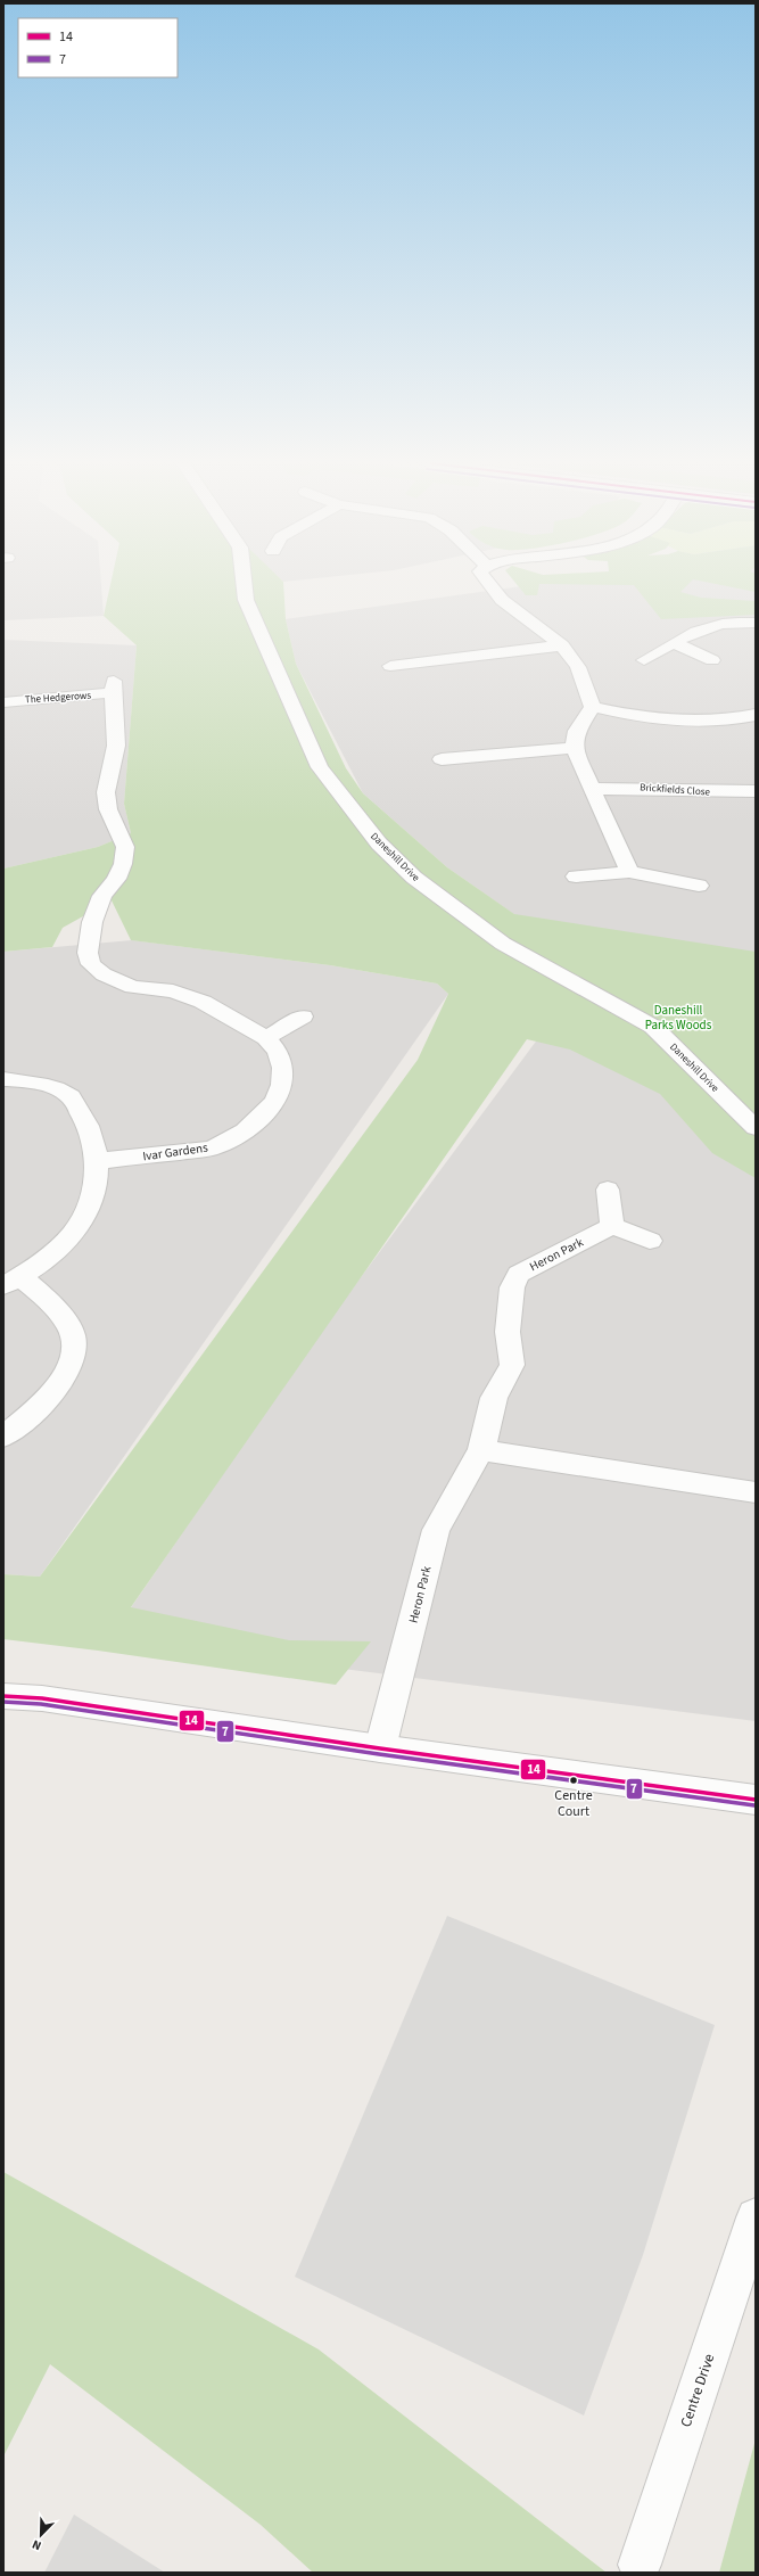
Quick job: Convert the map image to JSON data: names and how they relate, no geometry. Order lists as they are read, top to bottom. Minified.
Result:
{"streets":{"street":["The Hedgerows","Brickfields Close","Daneshill Drive","Ivar Gardens","Heron Park","Centre Drive"]},"crossings":[["The Hedgerows","Ivar Gardens"]],"parks":["Daneshill Parks Woods"],"places":["Centre Court"],"lines":["transit line 14","transit line 7"],"legend":["14","7"],"north":"bottom left"}
